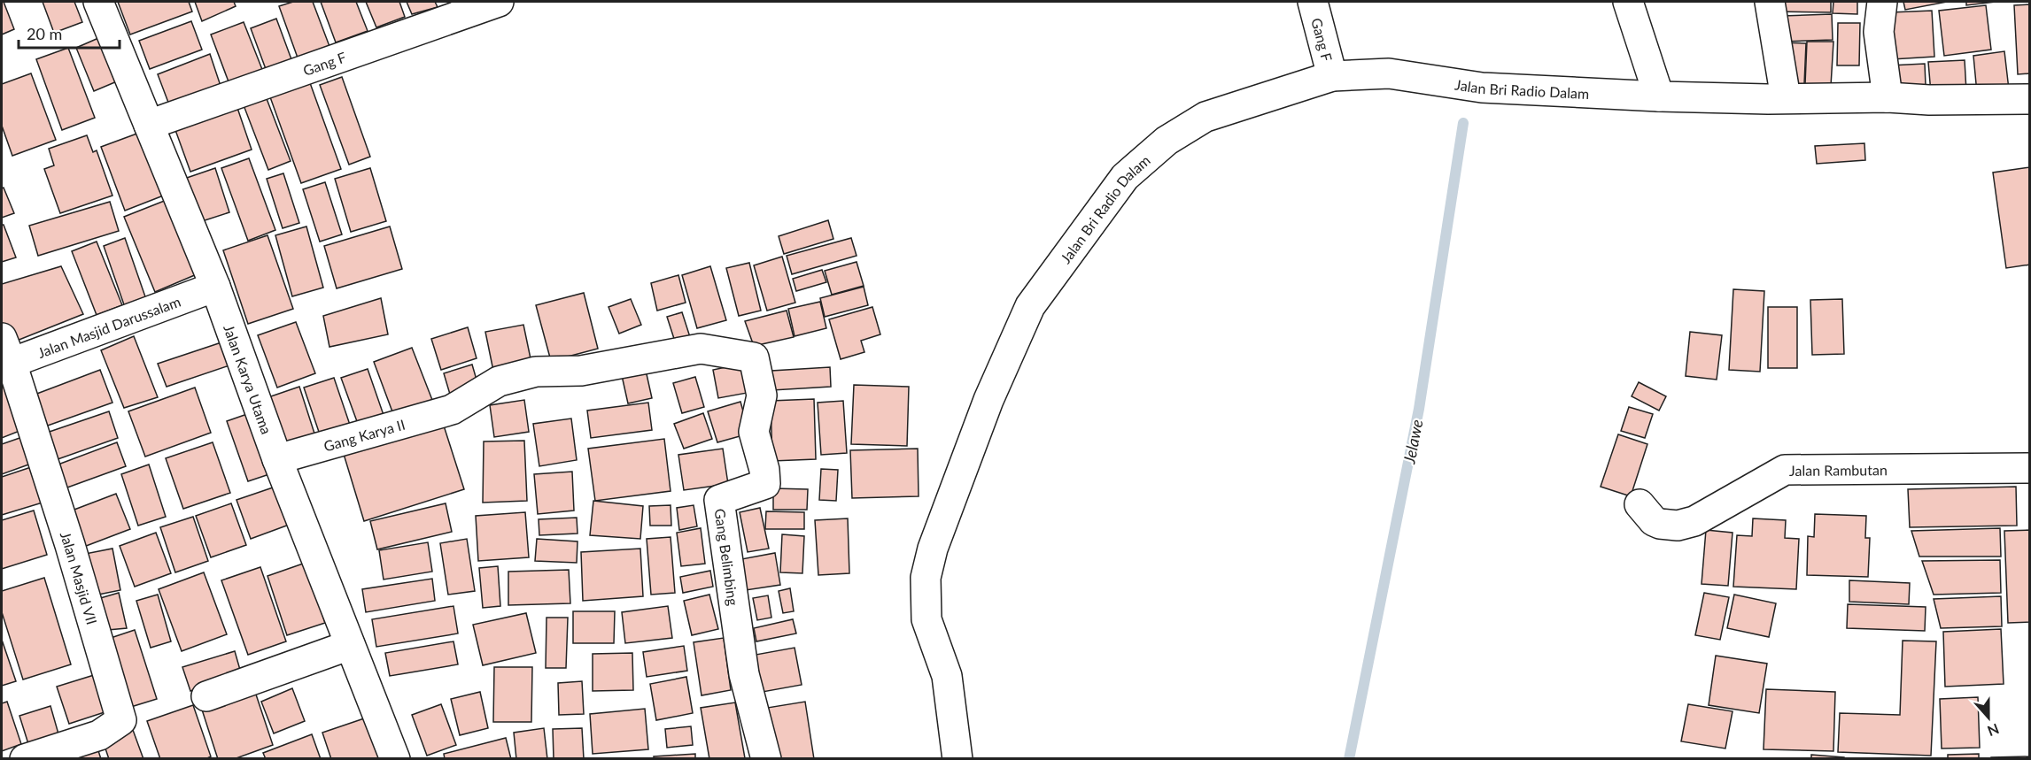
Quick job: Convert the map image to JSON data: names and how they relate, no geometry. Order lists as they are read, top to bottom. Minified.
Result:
{"streets":{"street":["Gang F","Jalan Bri Radio Dalam","Jalan Masjid Darussalam","Jalan Karya Utama","Gang Karya II","Jalan Rambutan","Gang Belimbing","Jalan Masjid VII"]},"crossings":[["Gang F","Jalan Bri Radio Dalam"],["Gang F","Jalan Karya Utama"],["Jalan Masjid Darussalam","Jalan Karya Utama"],["Jalan Masjid Darussalam","Jalan Masjid VII"],["Jalan Karya Utama","Gang Karya II"],["Gang Karya II","Gang Belimbing"]],"water":["Jelawe"],"scale_bar":"20 m","north":"bottom"}
